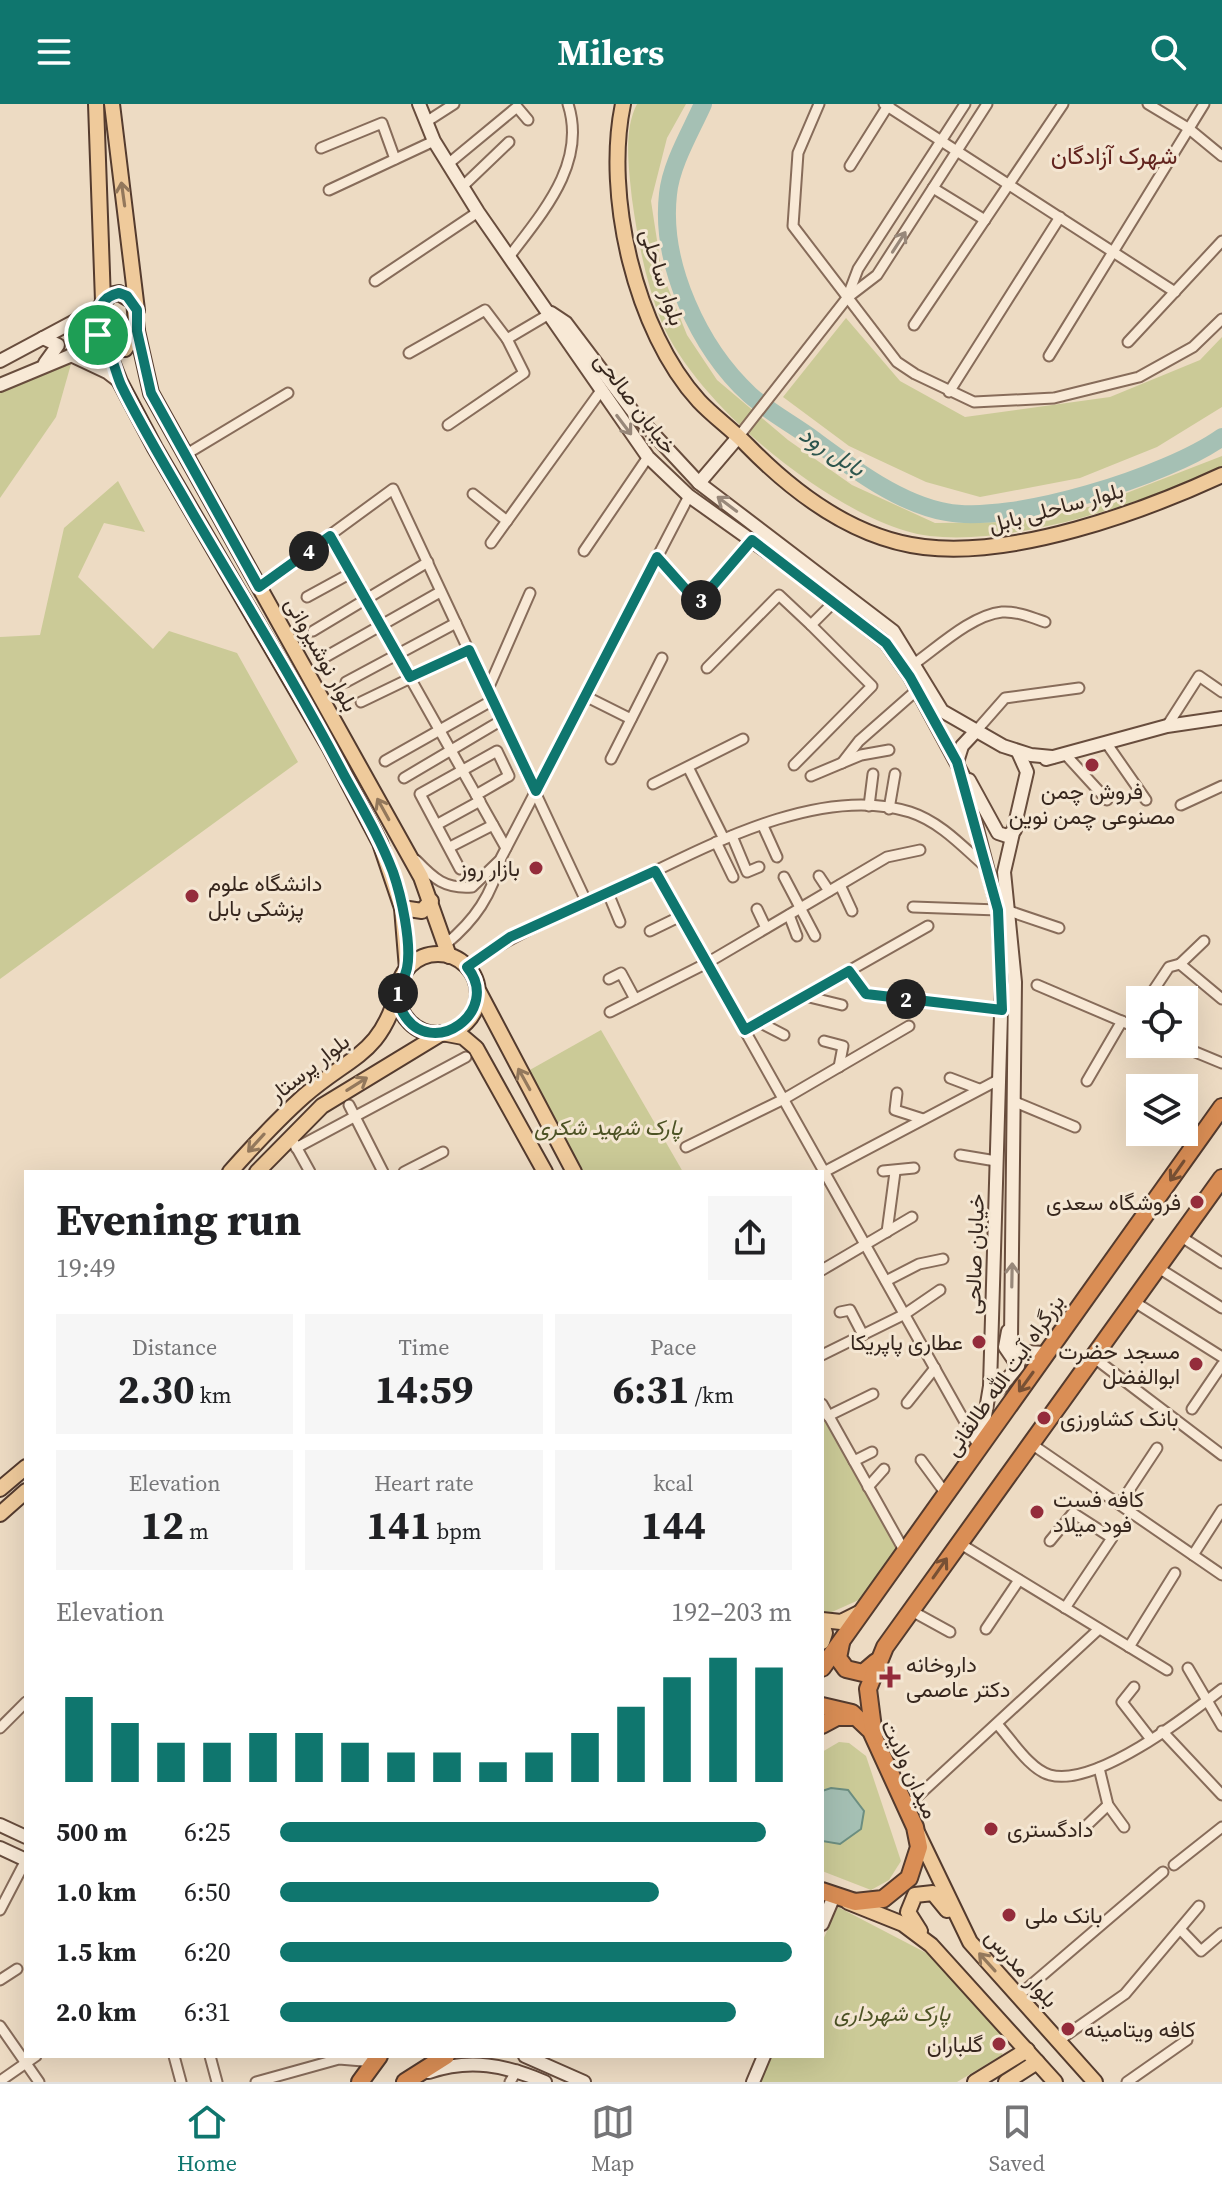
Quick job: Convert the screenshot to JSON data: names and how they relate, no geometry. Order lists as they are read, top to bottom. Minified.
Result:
{"streets":{"highway":["بزرگراه آیت الله طالقانی","میدان ولایت"],"main road":["بلوار ساحلی","خيابان صالحی","بلوار ساحلی بابل","بلوار نوشیروانی","بلوار پرستار","خیابان صالحی","بلوار مدرس"]},"crossings":[["بلوار ساحلی","بلوار ساحلی بابل"],["خيابان صالحی","خیابان صالحی"],["بلوار نوشیروانی","بلوار پرستار"],["خیابان صالحی","بزرگراه آیت الله طالقانی"],["میدان ولایت","بلوار مدرس"]],"districts":["شهرک آزادگان"],"water":["بابل رود"],"parks":["پارک شهید شکری","پارک شهرداری"],"places":{"other":["فروش چمن مصنوعی چمن نوین","بازار روز","دانشگاه علوم پزشکی بابل","فروشگاه سعدی","عطاری پاپریکا","مسجد حضرت ابوالفضل","بانک کشاورزی","کافه فست فود میلاد","دادگستری","بانک ملی","کافه ویتامینه","گلباران"],"health":["داروخانه دکتر عاصمی"]},"page":{"header":"Milers","pins":["4","3","1","2"],"heading":["Evening run","19:49"],"stats":[["Distance","2.30 km"],["Time","14:59"],["Pace","6:31 /km"],["Elevation","12 m"],["Heart rate","141 bpm"],["kcal","144"]],"chart":["Elevation","192–203 m"],"list":[{"name":"500 m","note":"6:25"},{"name":"1.0 km","note":"6:50"},{"name":"1.5 km","note":"6:20"},{"name":"2.0 km","note":"6:31"}],"tabs":["Home","Map","Saved"]}}
